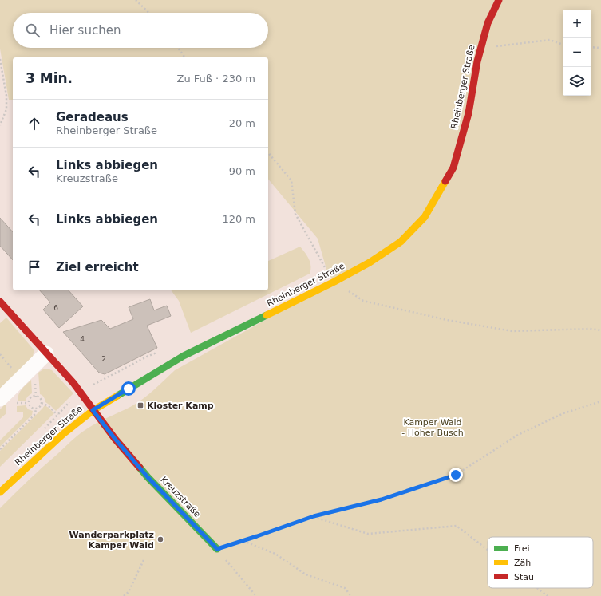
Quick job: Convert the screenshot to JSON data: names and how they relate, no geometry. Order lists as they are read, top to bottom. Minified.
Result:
{"streets":{"main road":["Rheinberger Straße","Kreuzstraße"]},"crossings":[["Rheinberger Straße","Kreuzstraße"]],"parks":["Kamper Wald - Hoher Busch"],"places":{"transit":["Kloster Kamp"],"other":["Wanderparkplatz Kamper Wald"]},"house_numbers":["6","4","2"],"legend":["Frei","Zäh","Stau"],"page":{"map_buttons":["+","−"],"search":"Hier suchen","heading":["3 Min.","Zu Fuß · 230 m"],"list":[["Geradeaus","Rheinberger Straße","20 m"],["Links abbiegen","Kreuzstraße","90 m"],["Links abbiegen","120 m"],"Ziel erreicht"]}}
